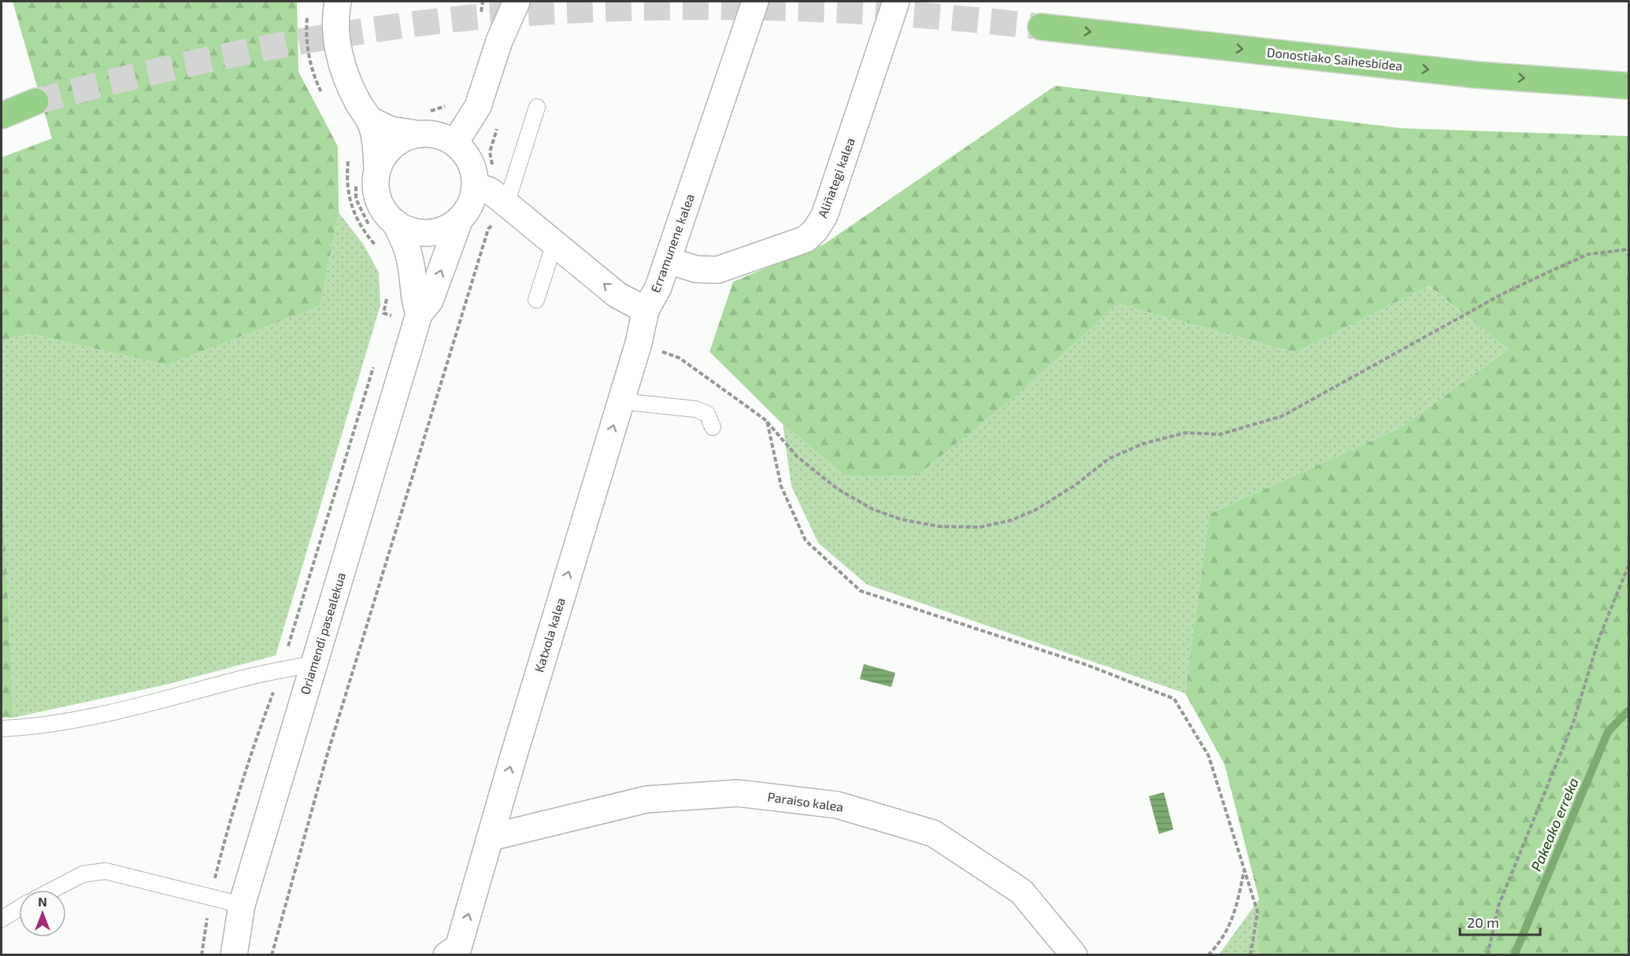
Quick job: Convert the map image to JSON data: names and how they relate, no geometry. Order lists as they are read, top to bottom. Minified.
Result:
{"streets":{"highway":["Donostiako Saihesbidea"],"street":["Aliñategi kalea","Erramunene kalea","Oriamendi pasealekua","Katxola kalea","Paraiso kalea"]},"crossings":[["Aliñategi kalea","Erramunene kalea"],["Erramunene kalea","Oriamendi pasealekua"],["Erramunene kalea","Katxola kalea"],["Katxola kalea","Paraiso kalea"]],"one_way":["Donostiako Saihesbidea","Katxola kalea"],"water":["Pakeako erreka"],"scale_bar":"20 m","north":"top"}
